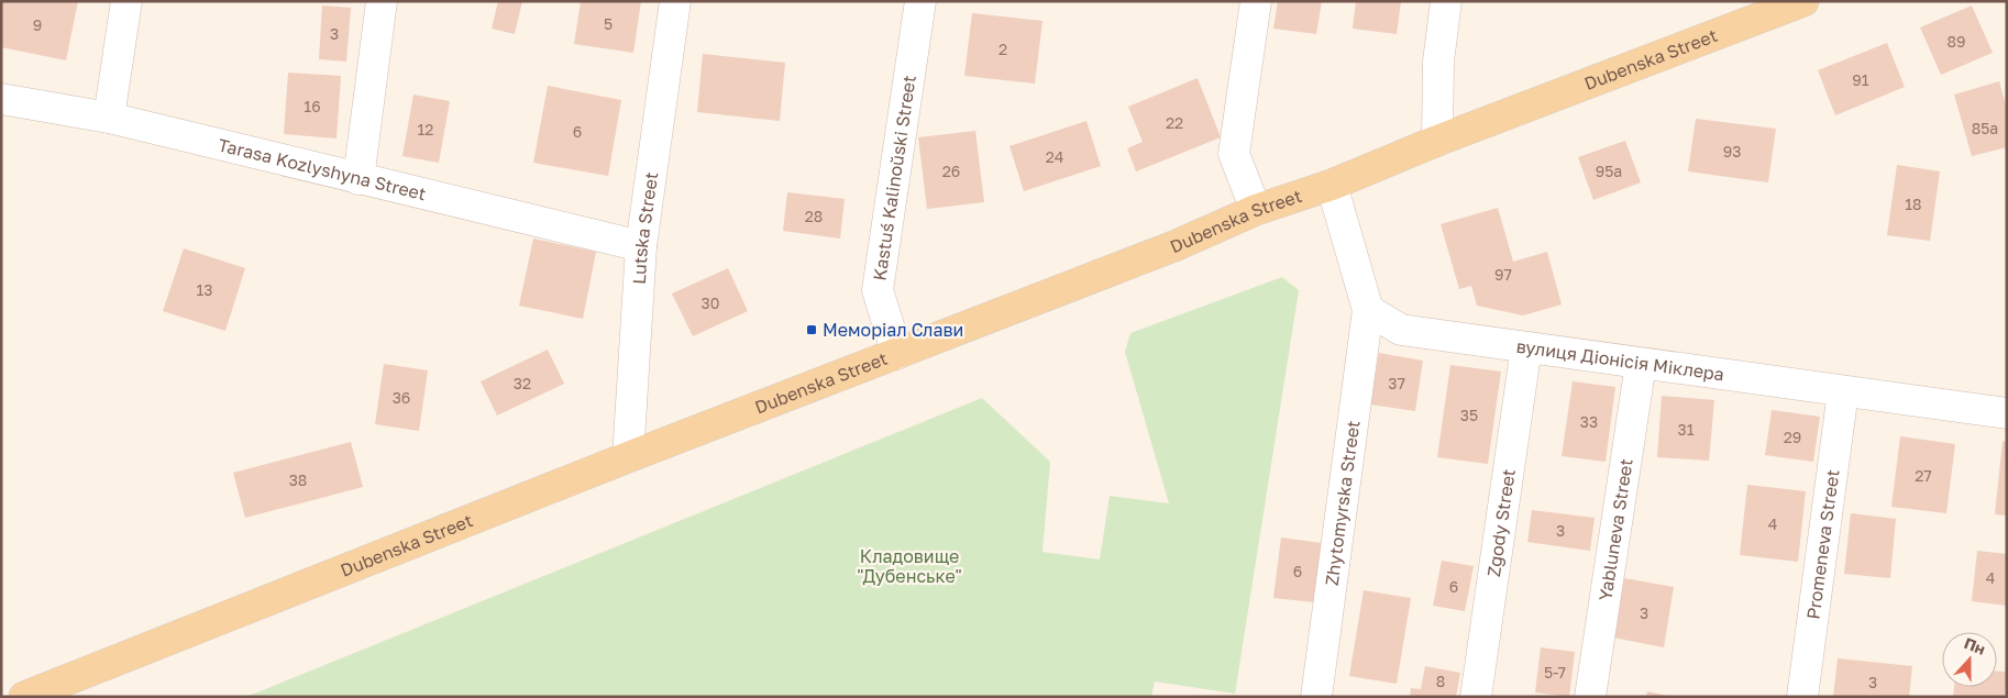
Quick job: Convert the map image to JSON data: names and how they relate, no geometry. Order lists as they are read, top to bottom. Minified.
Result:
{"streets":{"main road":["Dubenska Street"],"street":["Tarasa Kozlyshyna Street","Kastuś Kalinoŭski Street","Lutska Street","вулиця Діонісія Міклера","Zhytomyrska Street","Zgody Street","Yabluneva Street","Promeneva Street"]},"crossings":[["Dubenska Street","Kastuś Kalinoŭski Street"],["Dubenska Street","Lutska Street"],["Tarasa Kozlyshyna Street","Lutska Street"],["вулиця Діонісія Міклера","Zhytomyrska Street"],["вулиця Діонісія Міклера","Zgody Street"],["вулиця Діонісія Міклера","Yabluneva Street"],["вулиця Діонісія Міклера","Promeneva Street"]],"parks":["Кладовище \"Дубенське\""],"places":{"transit":["Меморіал Слави"]},"house_numbers":["5","9","3","89","2","91","16","22","85а","12","6","93","24","26","95а","18","28","97","13","30","32","37","36","35","33","31","29","27","38","4","3","6","4","6","3","5-7","8","3"],"north":"top"}
